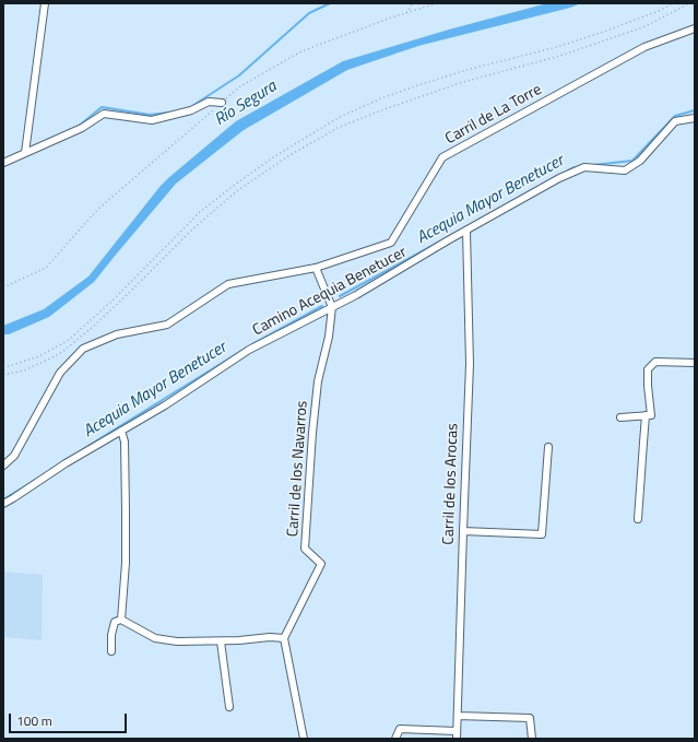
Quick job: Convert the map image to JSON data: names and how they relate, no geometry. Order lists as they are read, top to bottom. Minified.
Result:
{"streets":{"street":["Carril de La Torre","Camino Acequia Benetucer","Carril de los Navarros","Carril de los Arocas"]},"crossings":[["Carril de La Torre","Carril de los Navarros"],["Camino Acequia Benetucer","Carril de los Navarros"],["Camino Acequia Benetucer","Carril de los Arocas"]],"water":["Río Segura","Acequia Mayor Benetucer"],"scale_bar":"100 m"}
